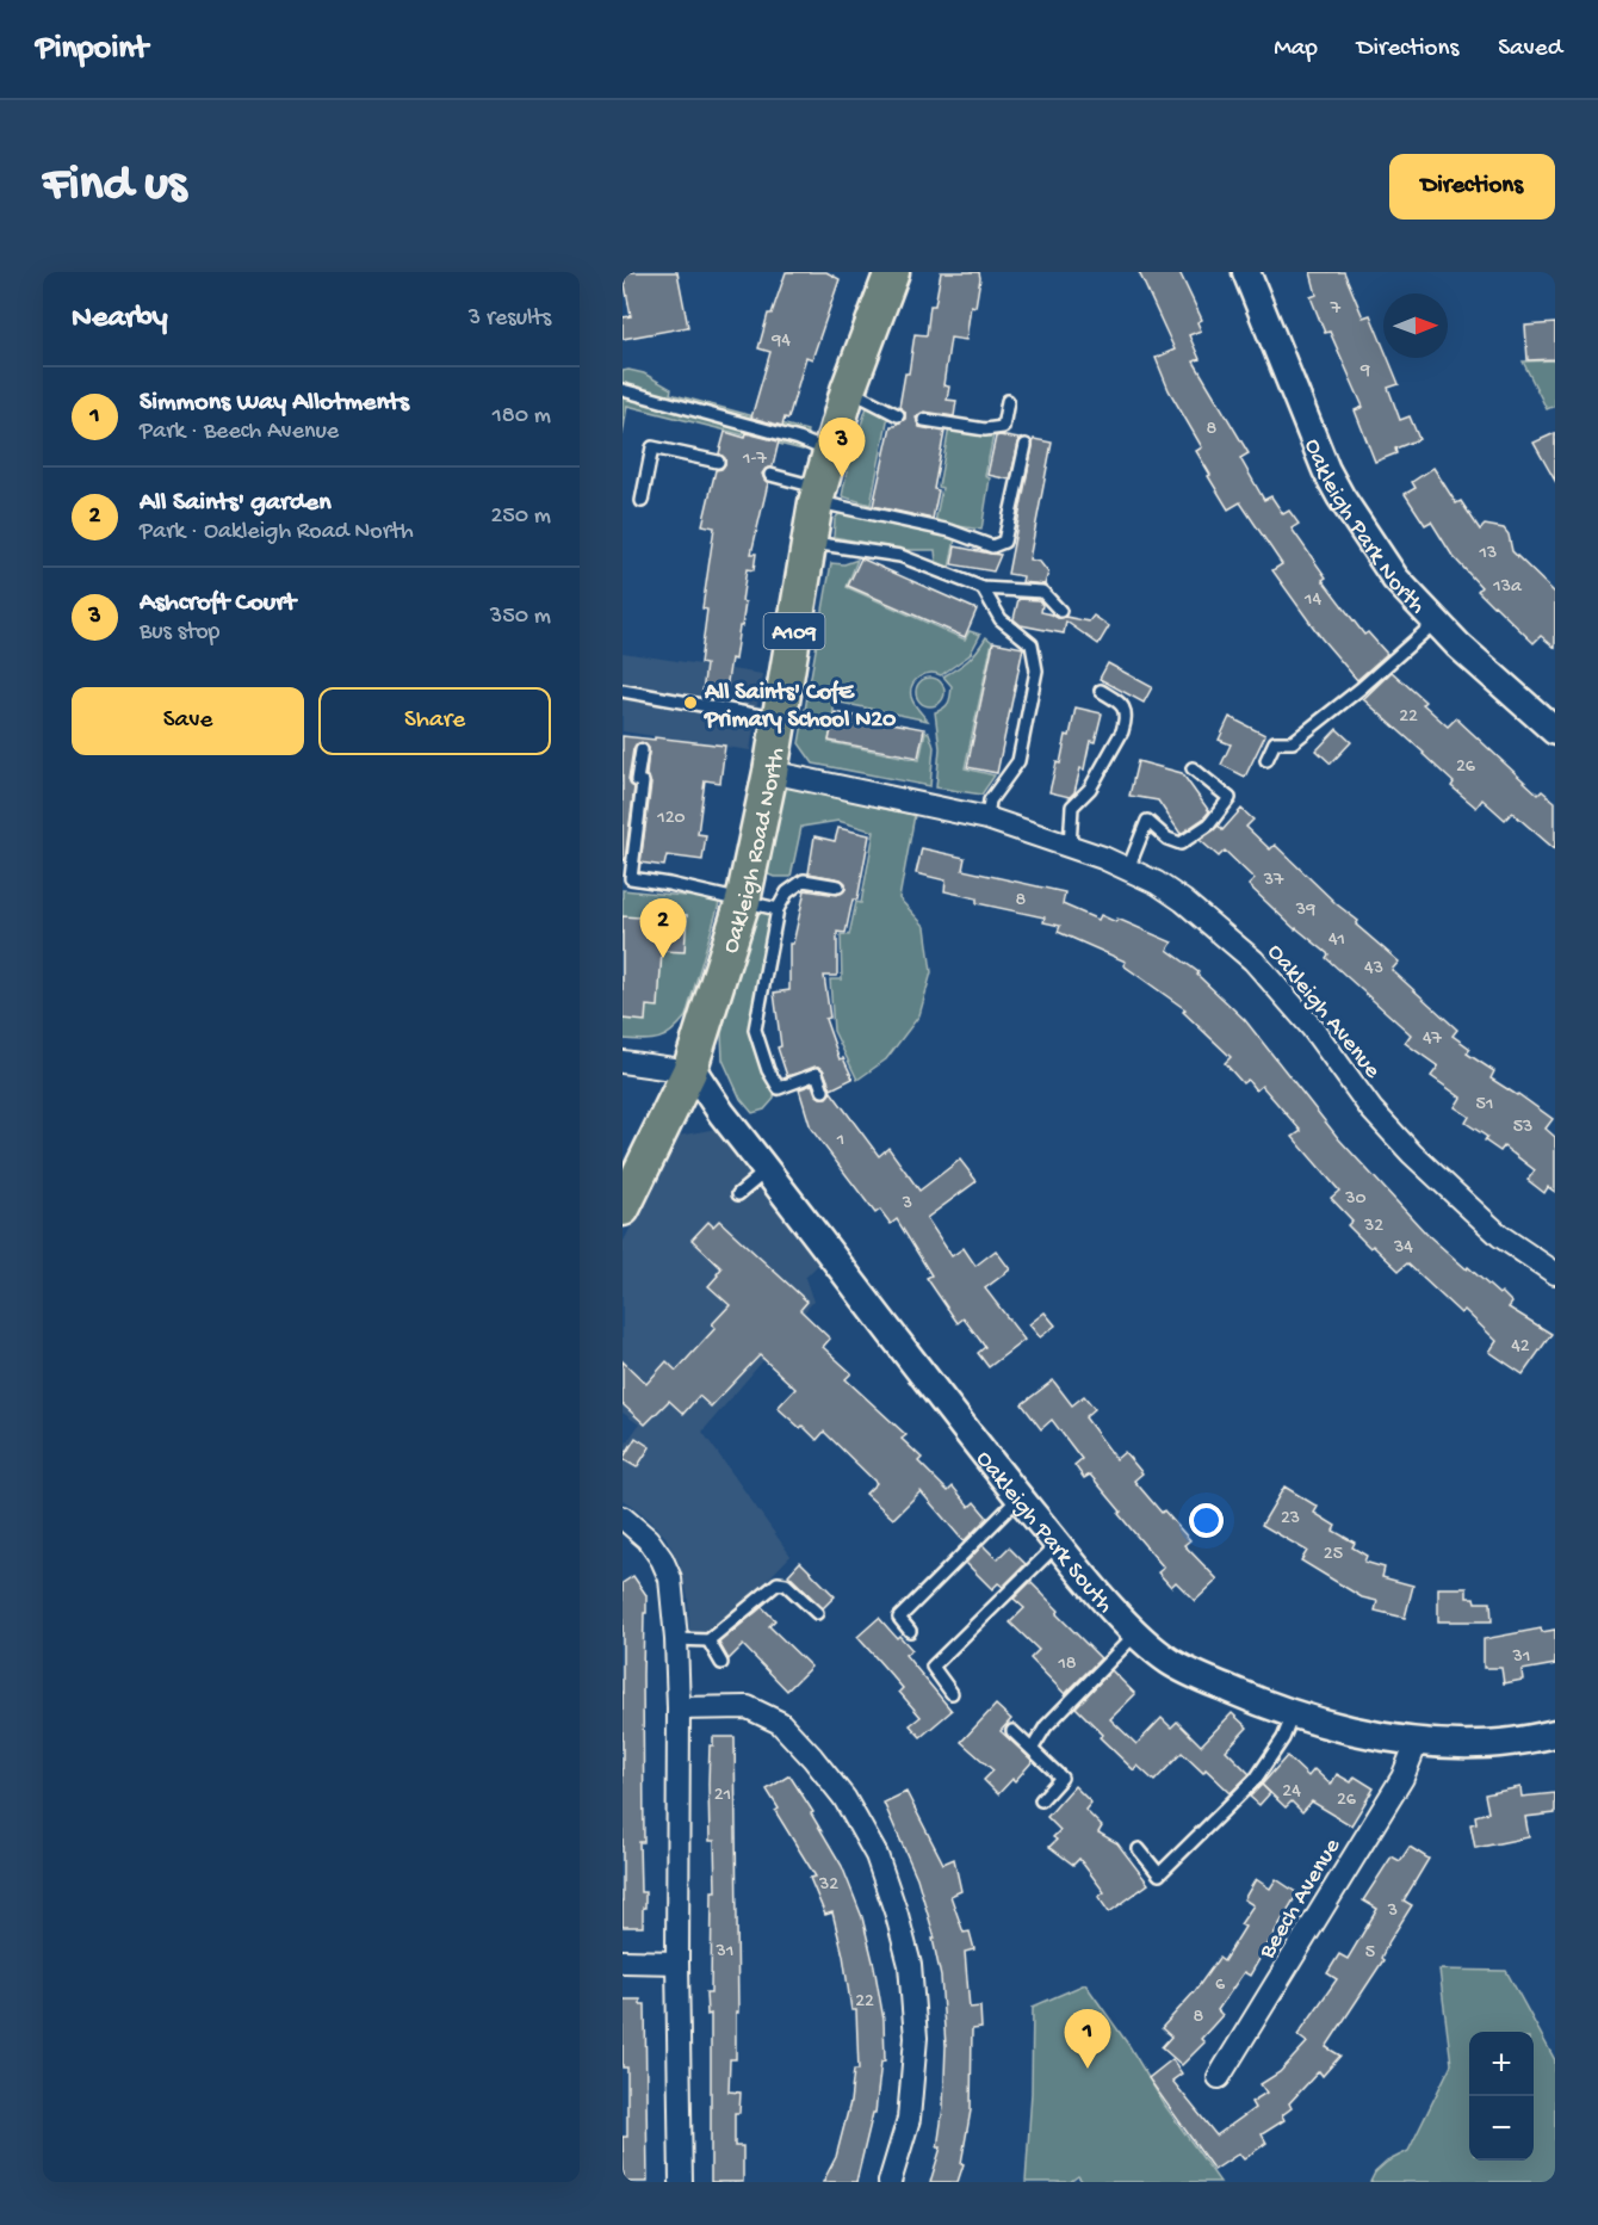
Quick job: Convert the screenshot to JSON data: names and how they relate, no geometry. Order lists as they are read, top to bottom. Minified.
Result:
{"streets":{"main road":["A109","Oakleigh Road North"],"street":["Oakleigh Park North","Oakleigh Avenue","Oakleigh Park South","Beech Avenue"]},"crossings":[["Oakleigh Road North","Oakleigh Avenue"],["Oakleigh Road North","Oakleigh Park South"],["Oakleigh Park South","Beech Avenue"]],"places":["All Saints' CofE Primary School N20"],"house_numbers":["7","94","9","8","1-7","13","13a","14","22","26","120","37","8","39","41","43","47","51","53","1","30","3","32","34","42","23","25","31","18","24","21","26","32","3","31","5","6","22","8"],"north":"right","page":{"header":"Pinpoint","nav":["Map","Directions","Saved"],"buttons":["Directions",["Save","Share"]],"title":"Find us","heading":["Nearby","3 results"],"list":[{"mark":"1","name":"Simmons Way Allotments","note":"Park · Beech Avenue","value":"180 m"},{"mark":"2","name":"All Saints' garden","note":"Park · Oakleigh Road North","value":"250 m"},{"mark":"3","name":"Ashcroft Court","note":"Bus stop","value":"350 m"}],"pins":["3","2","1"],"map_buttons":["+","−"]}}
